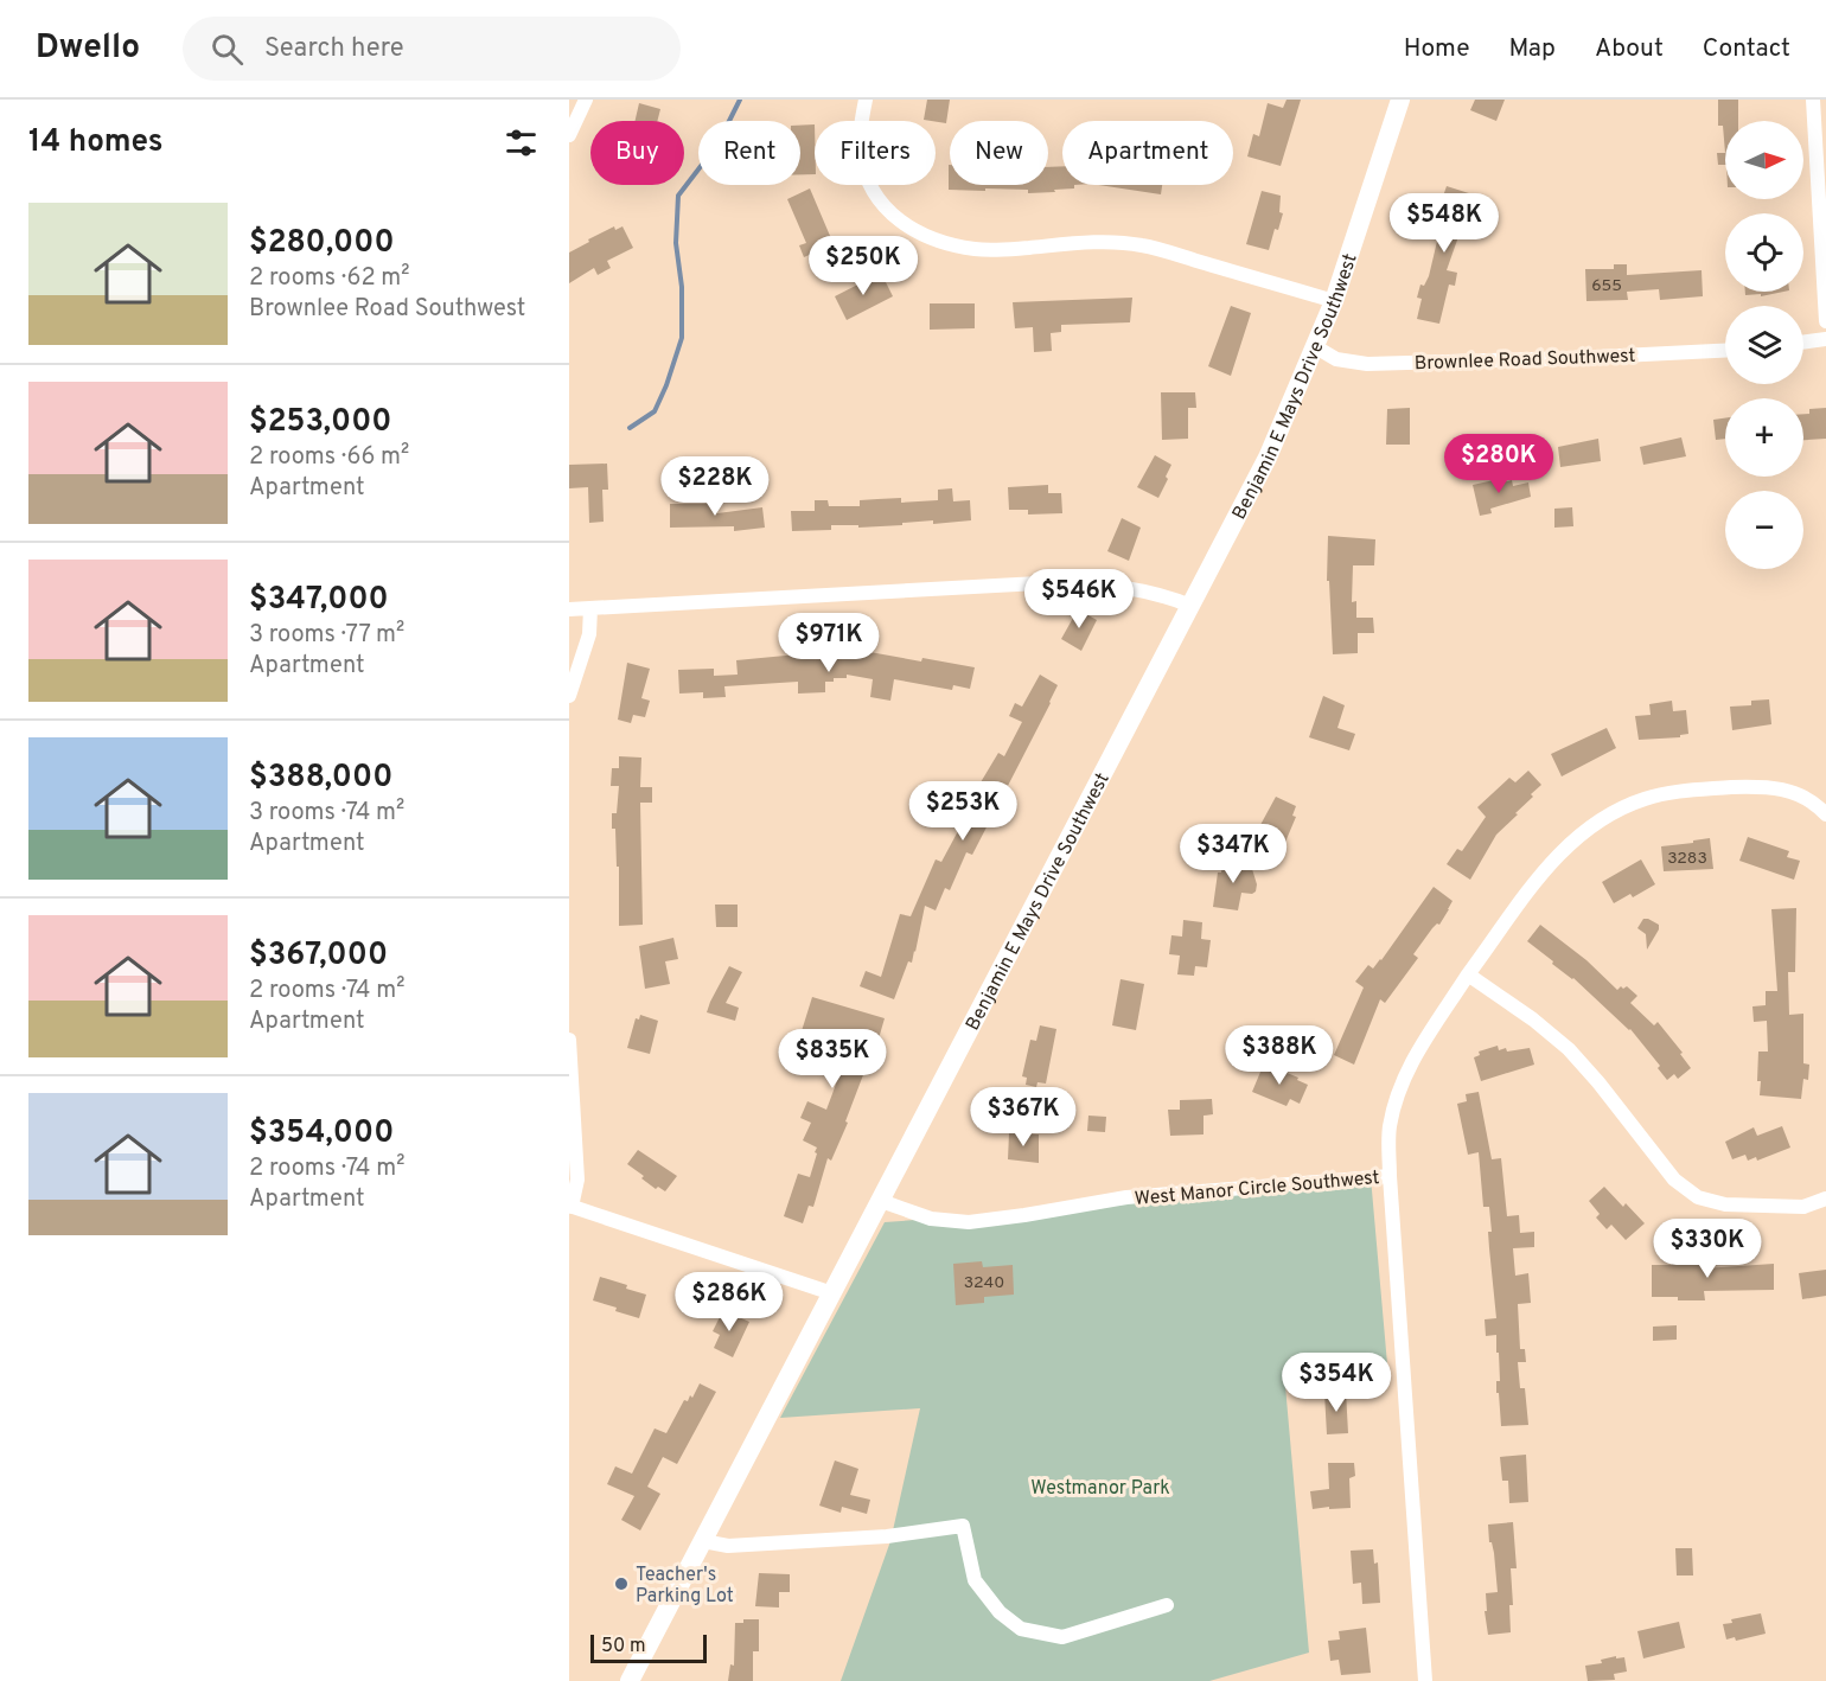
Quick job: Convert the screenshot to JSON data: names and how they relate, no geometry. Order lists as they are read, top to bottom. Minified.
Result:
{"streets":{"street":["Brownlee Road Southwest","Benjamin E Mays Drive Southwest","West Manor Circle Southwest"]},"crossings":[["Brownlee Road Southwest","Benjamin E Mays Drive Southwest"],["Benjamin E Mays Drive Southwest","West Manor Circle Southwest"]],"parks":["Westmanor Park"],"places":["Teacher's Parking Lot"],"house_numbers":["655","3283","3240"],"scale_bar":"50 m","north":"right","page":{"header":"Dwello","search":"Search here","nav":["Home","Map","About","Contact"],"heading":"14 homes","map_buttons":["+","−"],"chip":["Buy","Rent","Filters","New","Apartment"],"list":[{"name":"$280,000","note":"2 rooms · 62 m² · Brownlee Road Southwest"},{"name":"$253,000","note":"2 rooms · 66 m² · Apartment"},{"name":"$347,000","note":"3 rooms · 77 m² · Apartment"},{"name":"$388,000","note":"3 rooms · 74 m² · Apartment"},{"name":"$367,000","note":"2 rooms · 74 m² · Apartment"},{"name":"$354,000","note":"2 rooms · 74 m² · Apartment"}],"price":["$548K","$250K","$280K","$228K","$546K","$971K","$253K","$347K","$388K","$835K","$367K","$330K","$286K","$354K"],"scale":"50 m"}}
